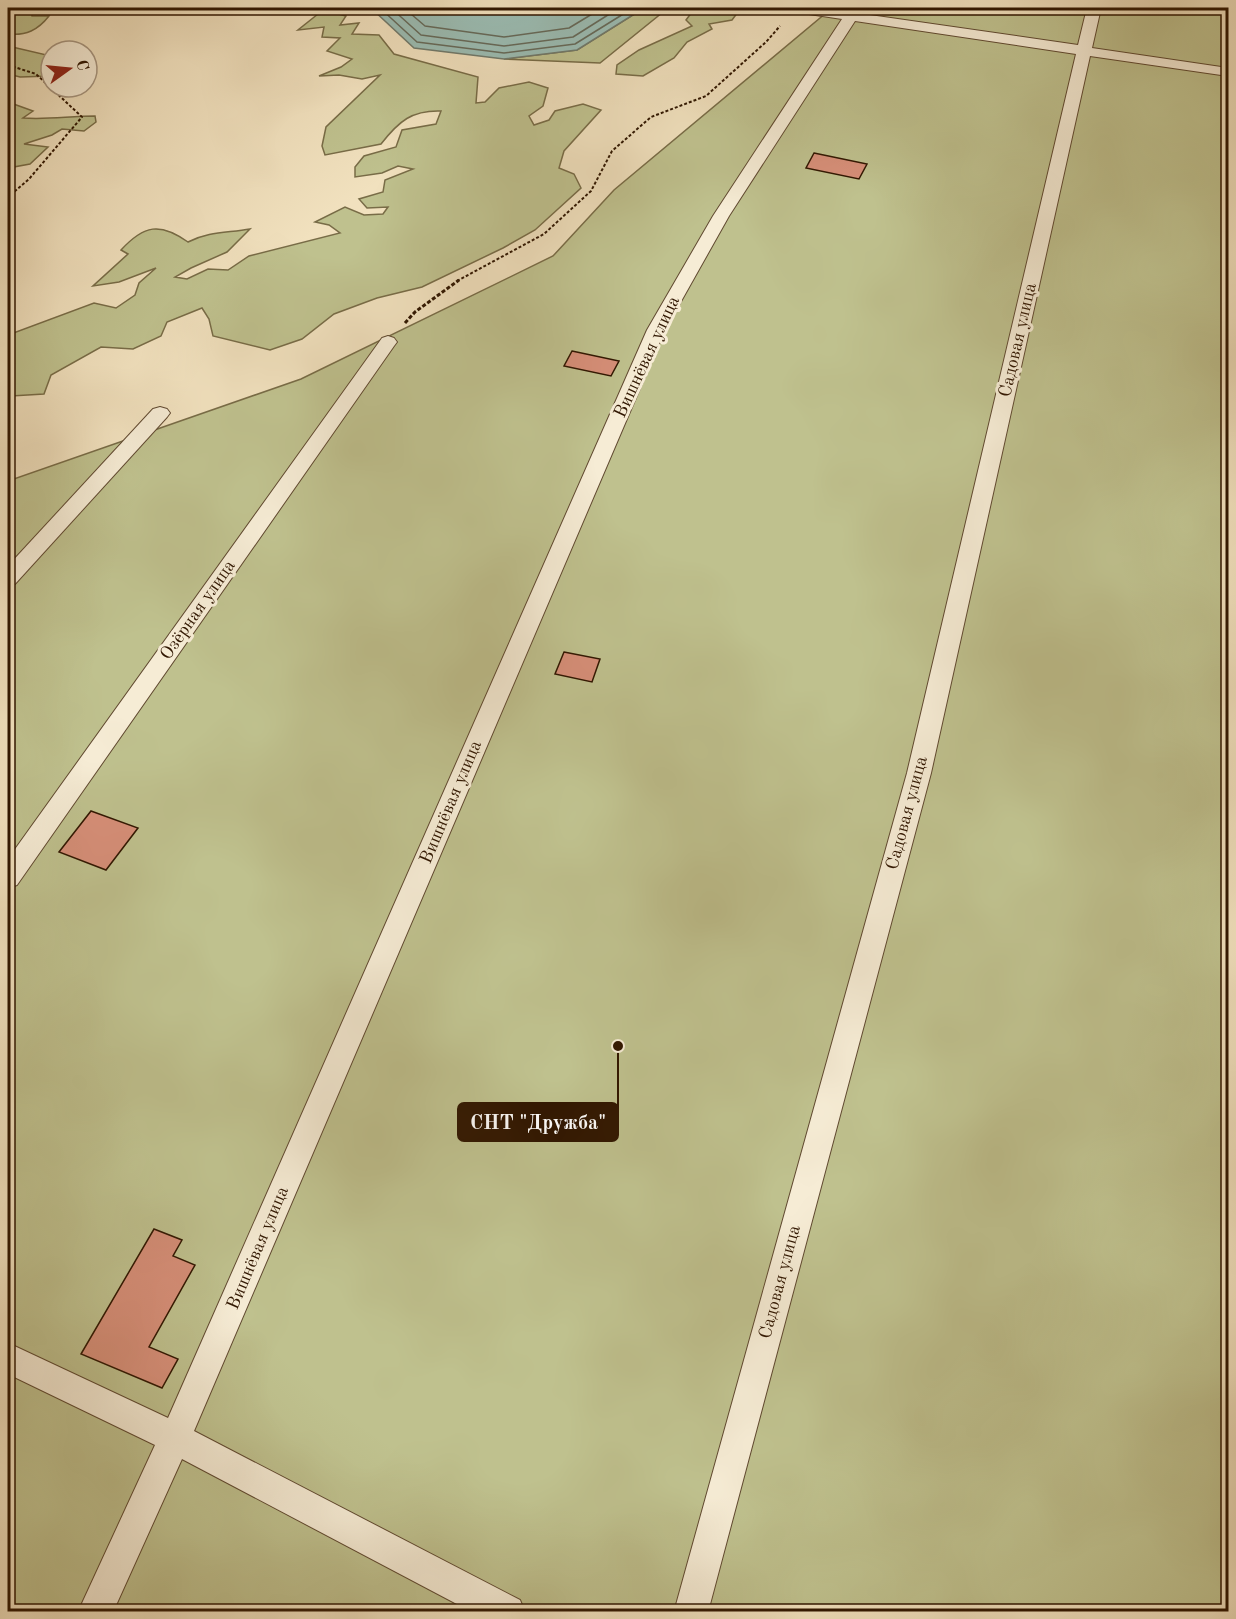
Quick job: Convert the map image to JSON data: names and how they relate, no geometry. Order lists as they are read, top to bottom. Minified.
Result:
{"streets":{"lane":["Садовая улица","Вишнёвая улица","Озёрная улица"]},"places":["СНТ \"Дружба\""],"north":"right"}
